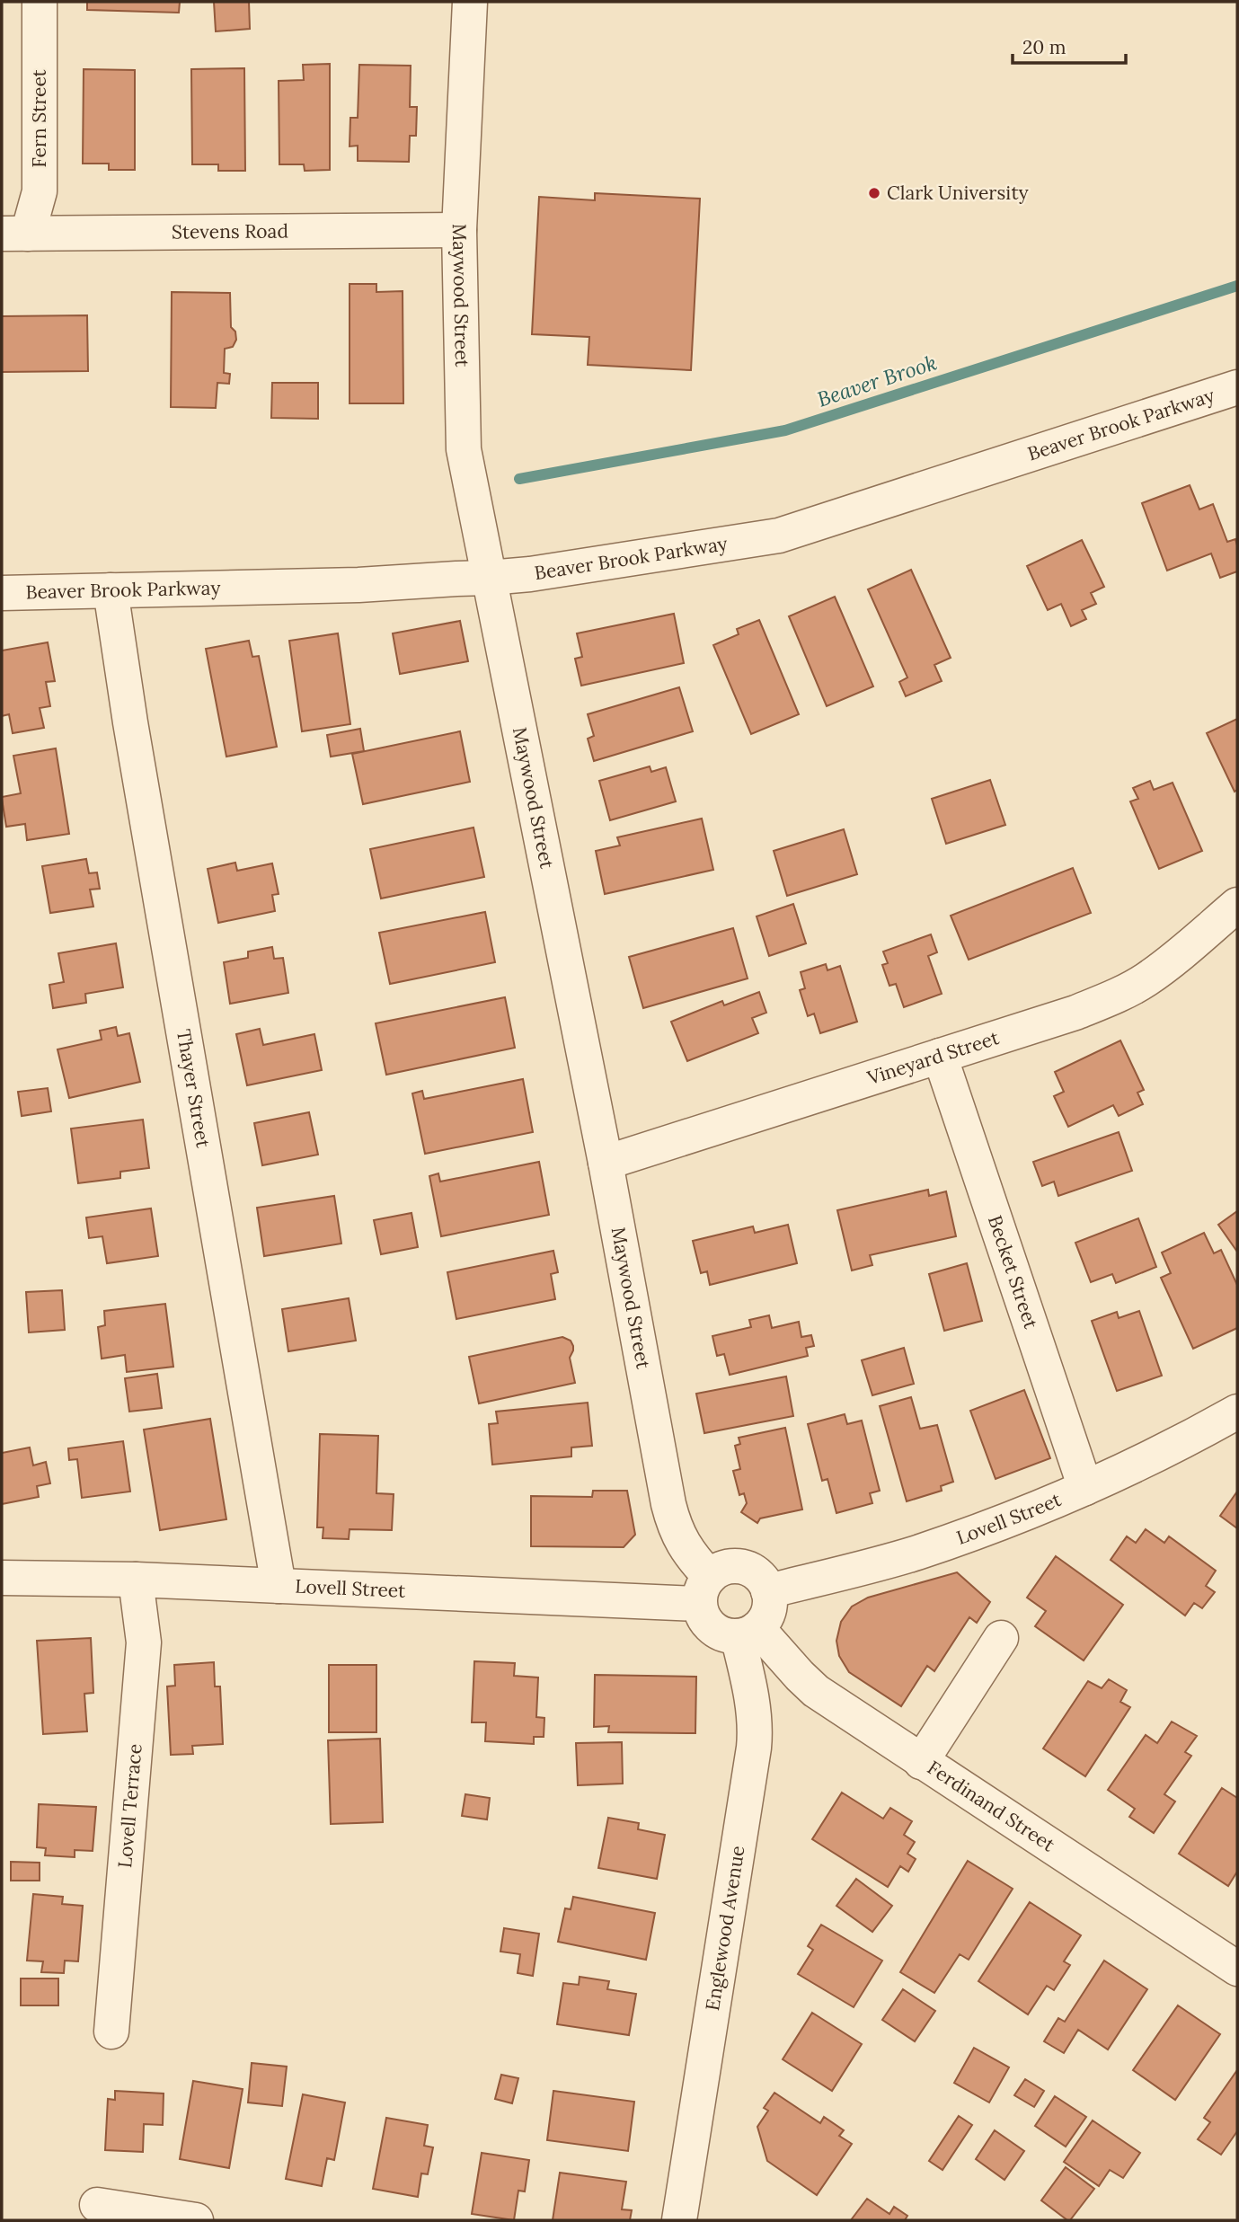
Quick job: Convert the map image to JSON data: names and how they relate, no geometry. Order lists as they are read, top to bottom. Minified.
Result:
{"streets":{"street":["Fern Street","Stevens Road","Maywood Street","Beaver Brook Parkway","Vineyard Street","Thayer Street","Becket Street","Lovell Street","Lovell Terrace","Ferdinand Street","Englewood Avenue"]},"crossings":[["Fern Street","Stevens Road"],["Stevens Road","Maywood Street"],["Maywood Street","Beaver Brook Parkway"],["Maywood Street","Vineyard Street"],["Maywood Street","Lovell Street"],["Maywood Street","Ferdinand Street"],["Maywood Street","Englewood Avenue"],["Beaver Brook Parkway","Thayer Street"],["Vineyard Street","Becket Street"],["Thayer Street","Lovell Street"],["Becket Street","Lovell Street"],["Lovell Street","Lovell Terrace"],["Lovell Street","Ferdinand Street"],["Lovell Street","Englewood Avenue"],["Ferdinand Street","Englewood Avenue"]],"water":["Beaver Brook"],"places":["Clark University"],"scale_bar":"20 m"}
